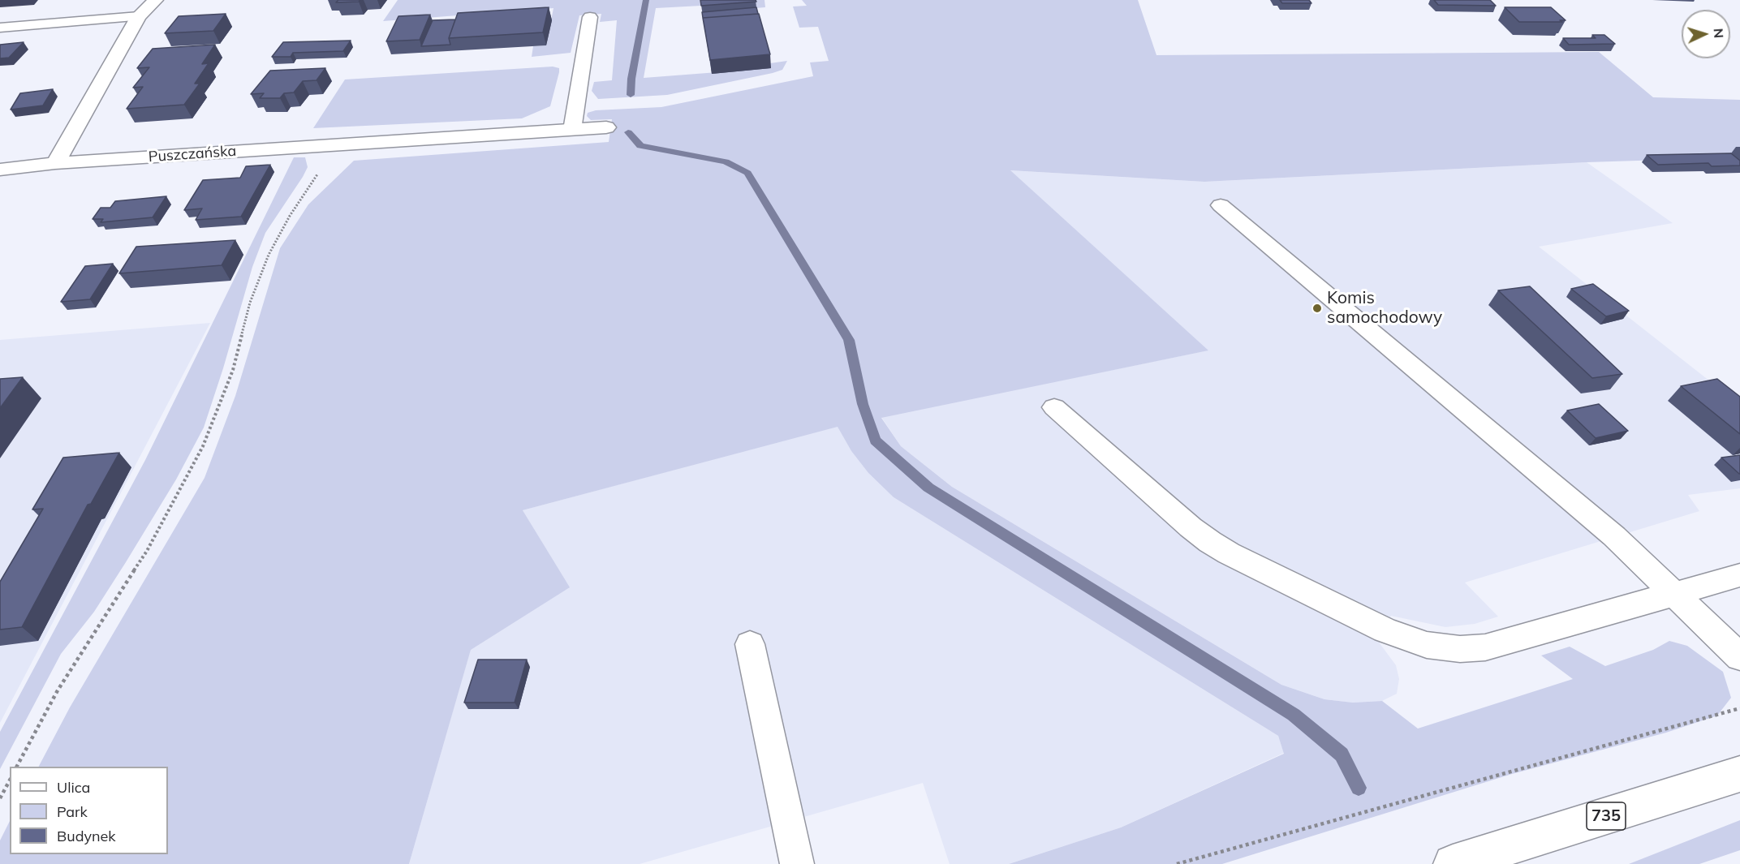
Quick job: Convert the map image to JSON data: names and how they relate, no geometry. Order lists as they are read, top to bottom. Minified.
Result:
{"streets":{"street":["Puszczańska","735"]},"places":["Komis samochodowy"],"legend":["Ulica","Park","Budynek"],"north":"right"}
